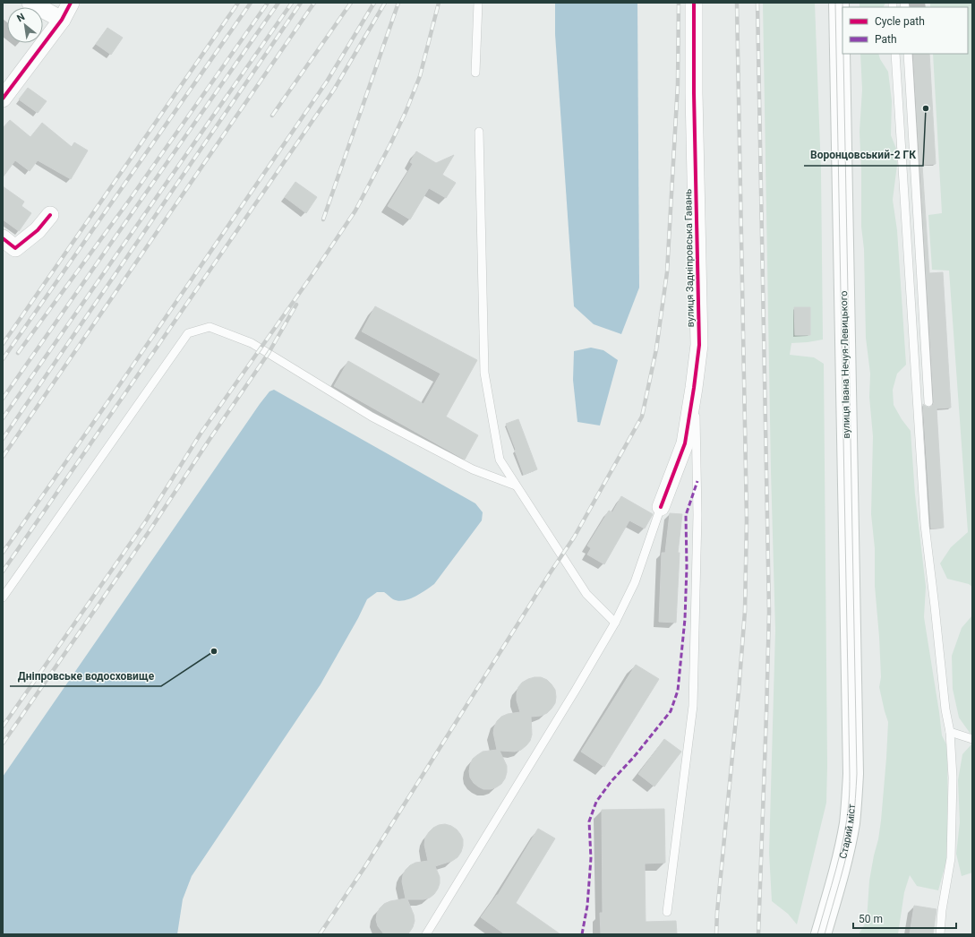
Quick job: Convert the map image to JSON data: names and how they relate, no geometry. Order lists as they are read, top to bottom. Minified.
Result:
{"streets":{"main road":["вулиця Івана Нечуя-Левицького","Старий міст"],"street":["вулиця Задніпровська Гавань"]},"crossings":[["вулиця Івана Нечуя-Левицького","Старий міст"]],"places":["Воронцовський-2 ГК","Дніпровське водосховище"],"legend":["Cycle path","Path"],"scale_bar":"50 m","north":"top left"}
